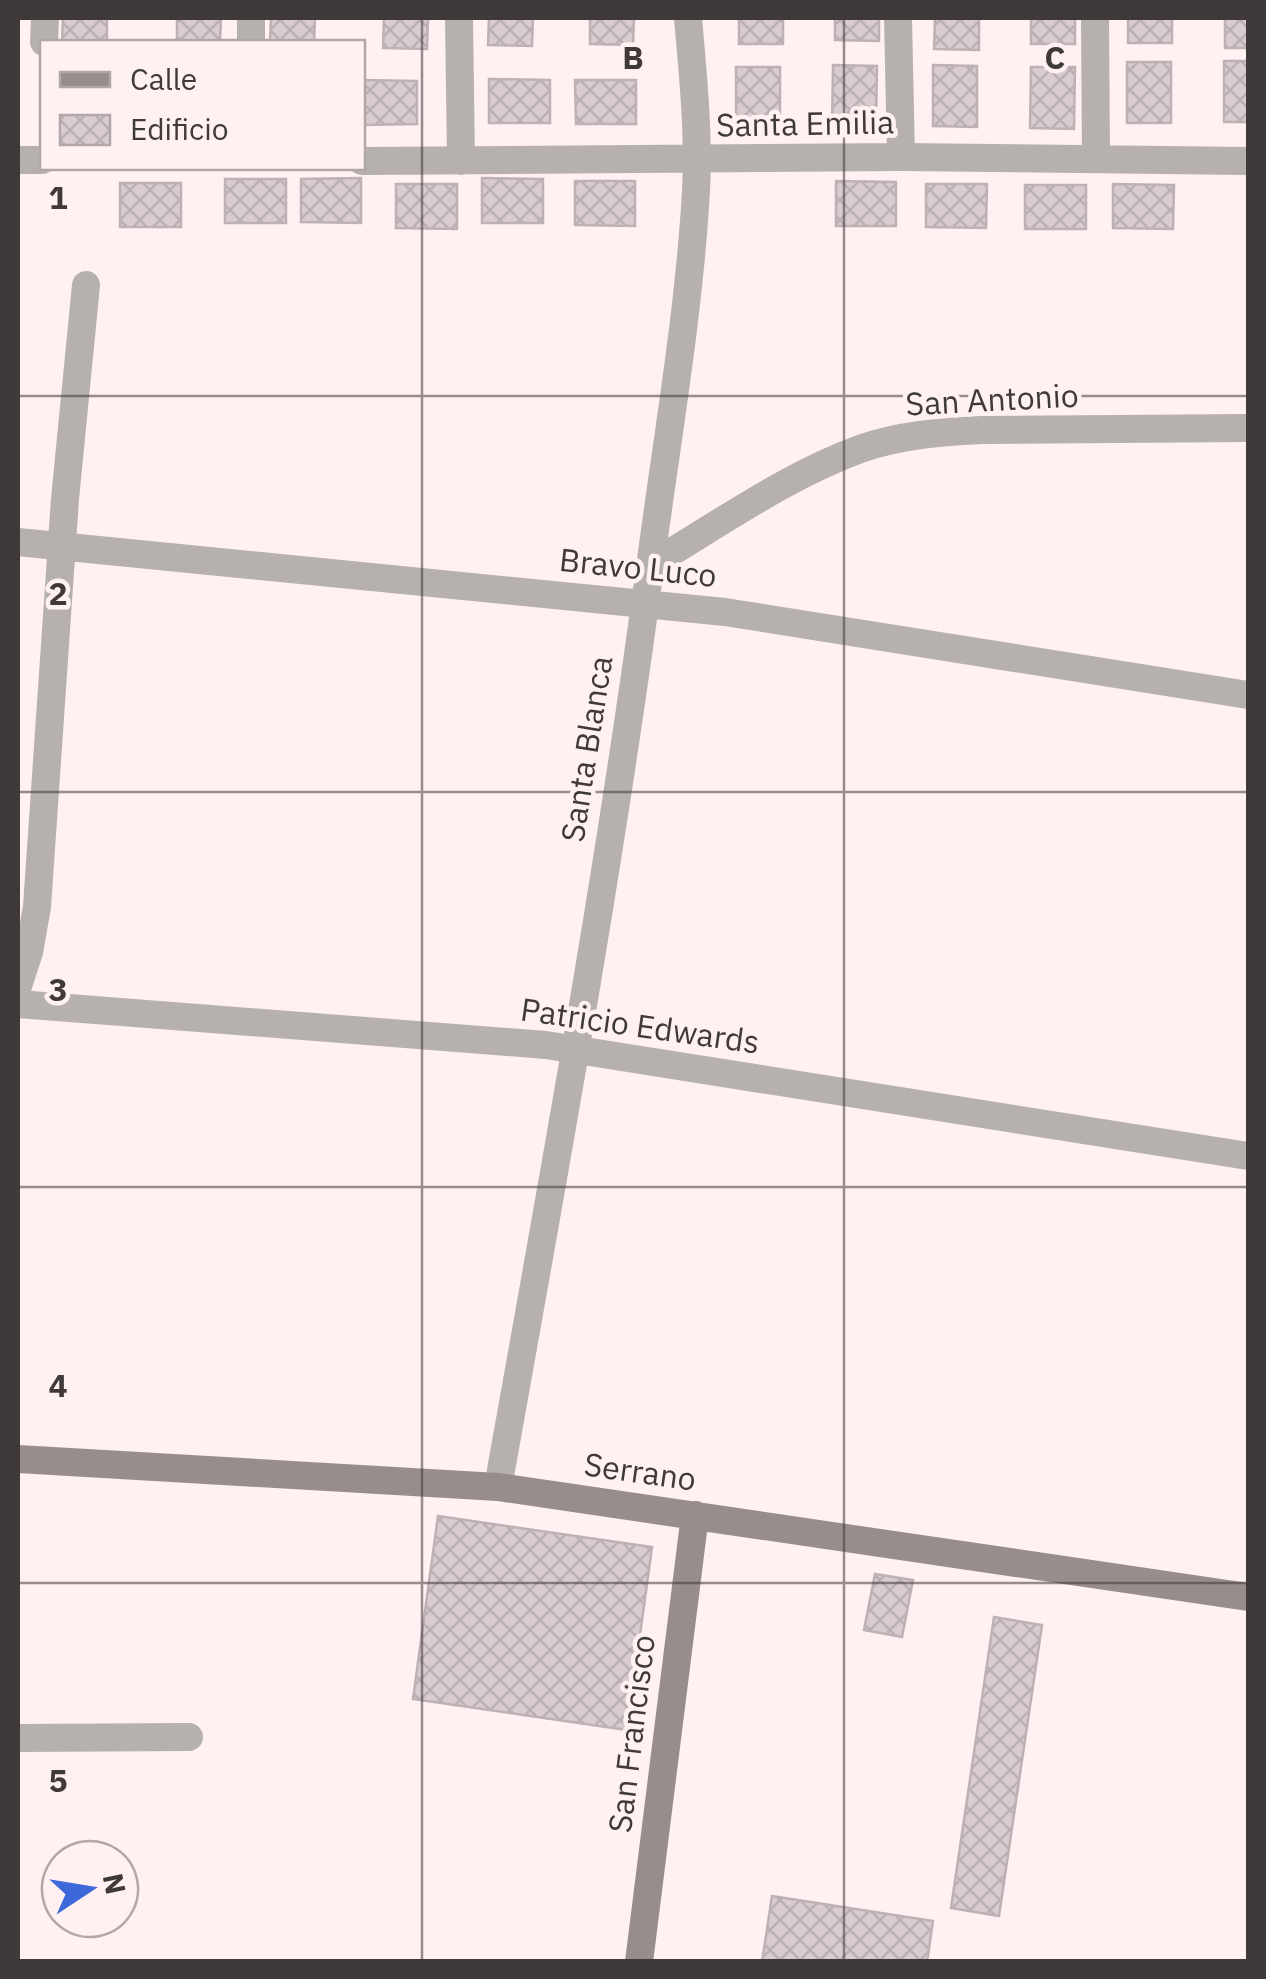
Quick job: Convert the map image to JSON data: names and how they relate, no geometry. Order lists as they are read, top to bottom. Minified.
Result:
{"streets":{"main road":["Serrano","San Francisco"],"street":["Santa Emilia","San Antonio","Bravo Luco","Santa Blanca","Patricio Edwards"]},"crossings":[["Santa Emilia","Santa Blanca"],["San Antonio","Santa Blanca"],["Bravo Luco","Santa Blanca"],["Santa Blanca","Patricio Edwards"],["Santa Blanca","Serrano"],["Serrano","San Francisco"]],"legend":["Calle","Edificio"],"north":"right","grid":{"columns":["B","C"],"rows":["1","2","3","4","5"]}}
